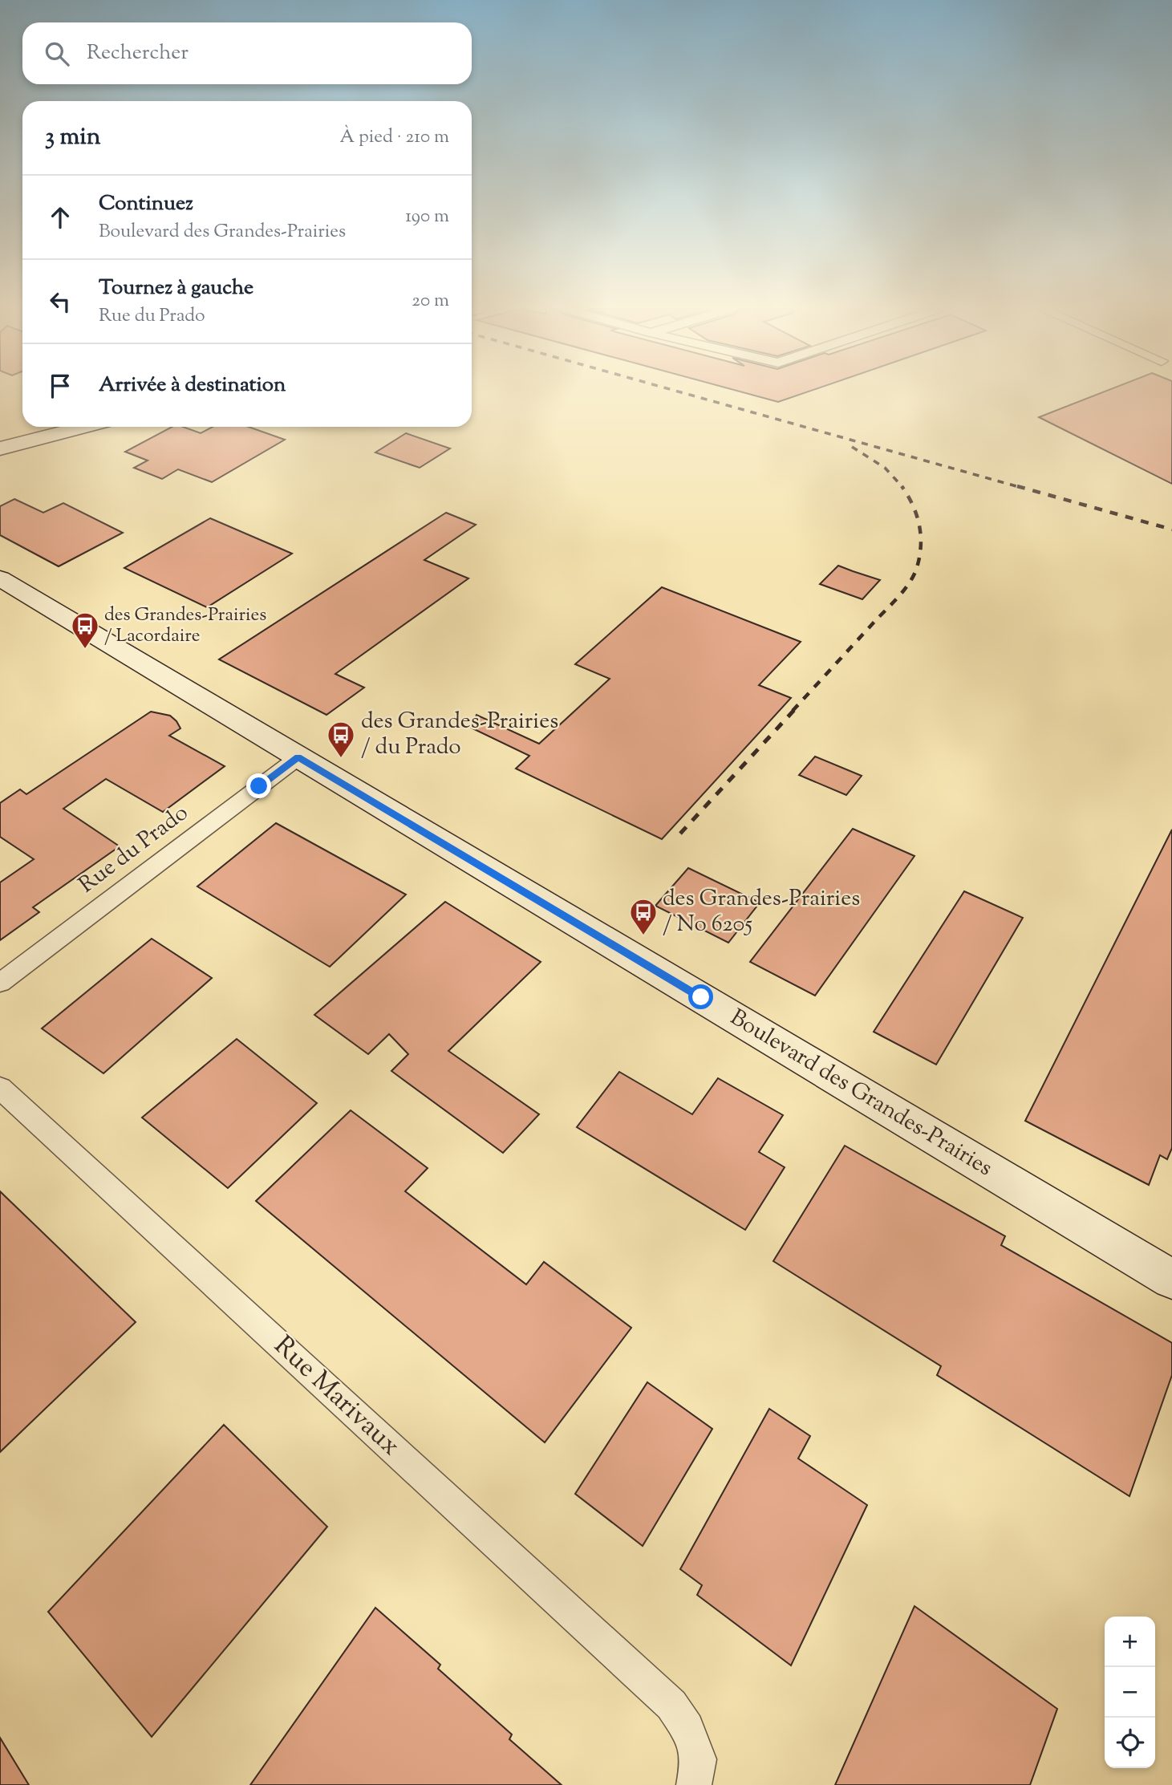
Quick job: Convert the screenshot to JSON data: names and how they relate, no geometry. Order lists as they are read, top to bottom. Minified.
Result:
{"streets":{"main road":["Boulevard des Grandes-Prairies"],"street":["Rue du Prado","Rue Marivaux"]},"crossings":[["Rue du Prado","Boulevard des Grandes-Prairies"]],"places":{"bus stop":["des Grandes-Prairies / Lacordaire","des Grandes-Prairies / du Prado","des Grandes-Prairies / No 6205"]},"page":{"search":"Rechercher","heading":["3 min","À pied · 210 m"],"list":[["Continuez","Boulevard des Grandes-Prairies","190 m"],["Tournez à gauche","Rue du Prado","20 m"],"Arrivée à destination"],"map_buttons":["+","−"]}}
